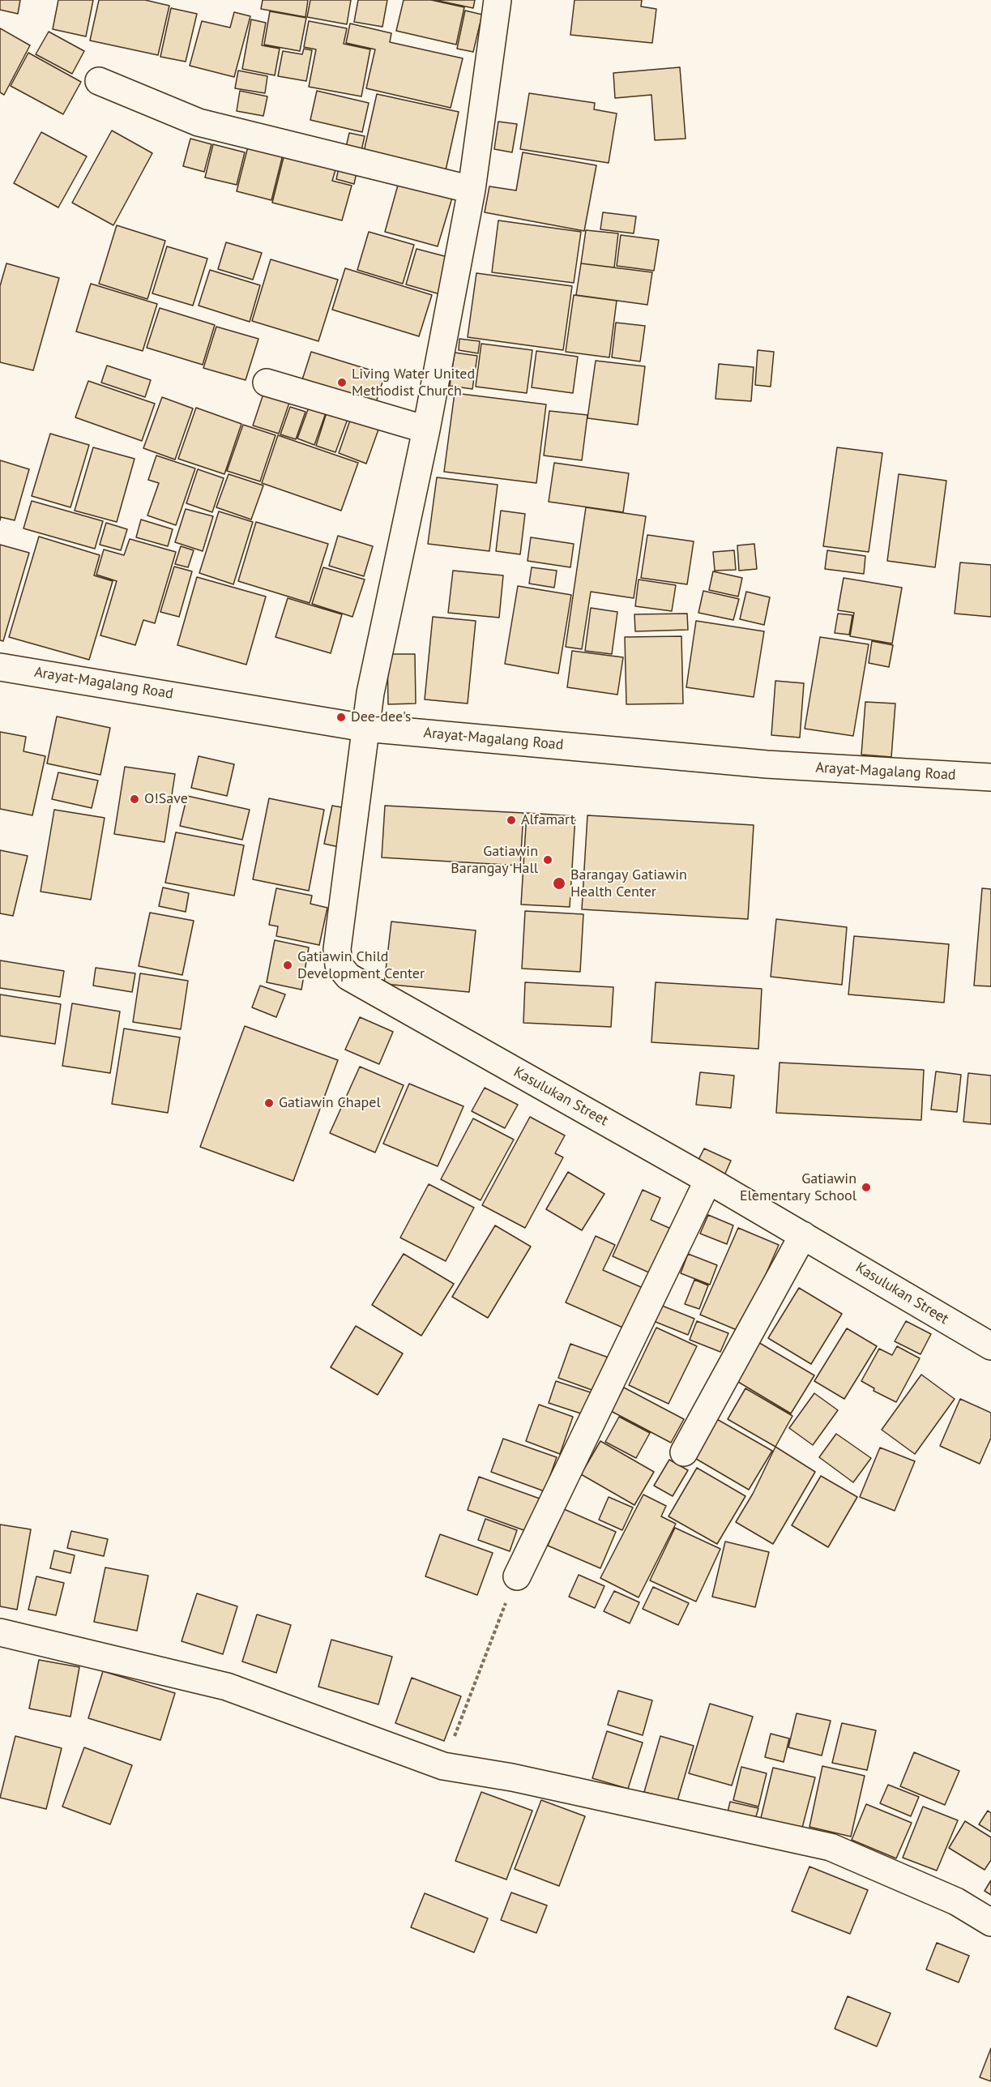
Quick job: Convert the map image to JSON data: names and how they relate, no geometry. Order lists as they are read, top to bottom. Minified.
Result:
{"streets":{"street":["Arayat-Magalang Road","Kasulukan Street"]},"crossings":[["Arayat-Magalang Road","Kasulukan Street"]],"places":["Living Water United Methodist Church","Dee-dee's","O!Save","Alfamart","Gatiawin Barangay Hall","Barangay Gatiawin Health Center","Gatiawin Child Development Center","Gatiawin Chapel","Gatiawin Elementary School"]}
